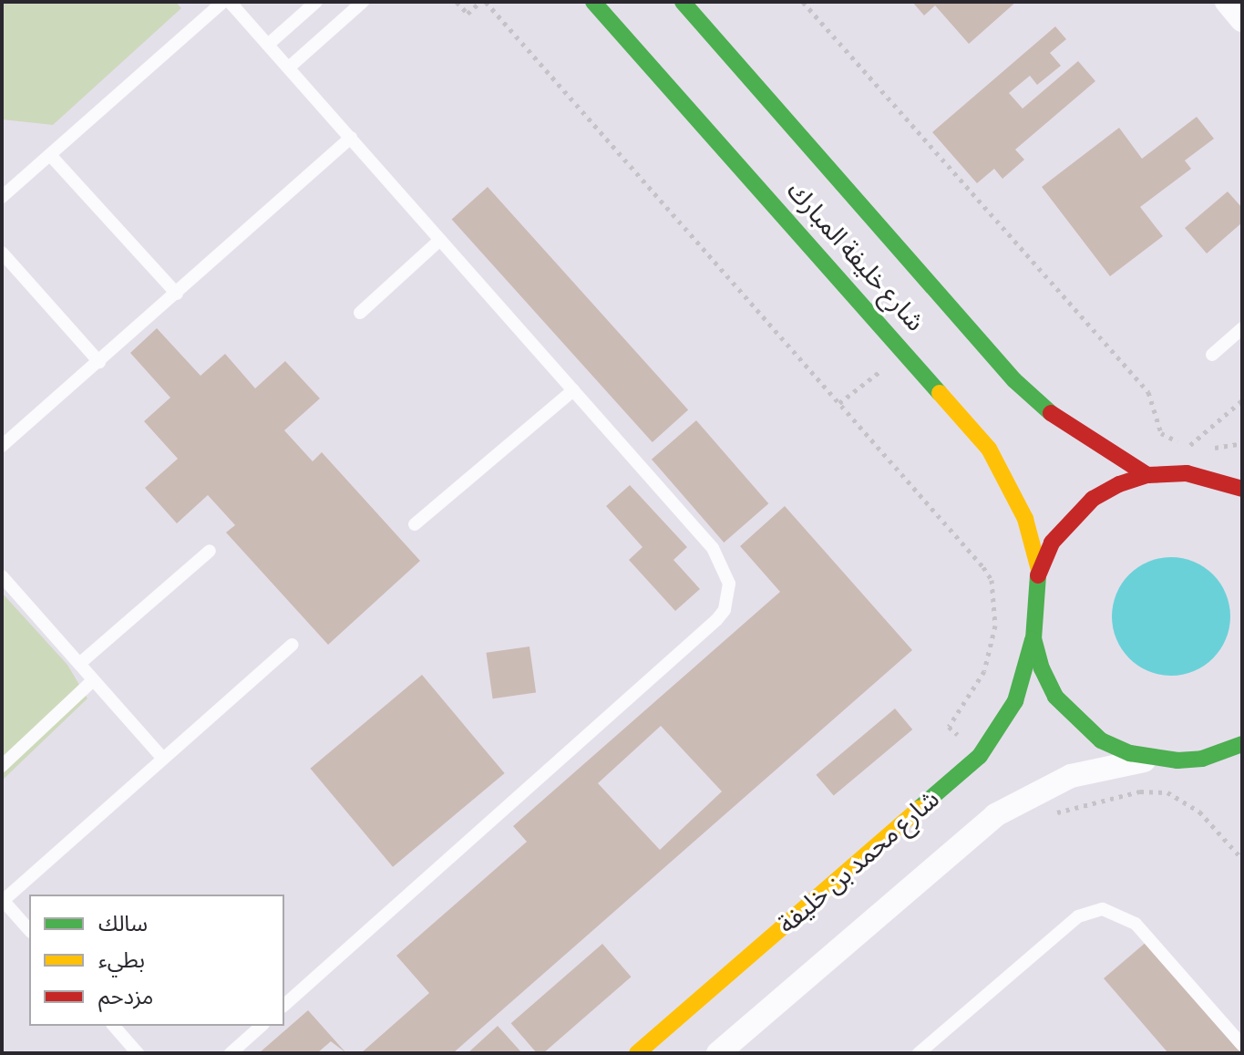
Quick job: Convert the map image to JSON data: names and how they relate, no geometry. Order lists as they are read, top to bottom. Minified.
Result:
{"streets":{"main road":["شارع خليفة المبارك","شارع محمد بن خليفة"]},"legend":["سالك","بطيء","مزدحم"]}
